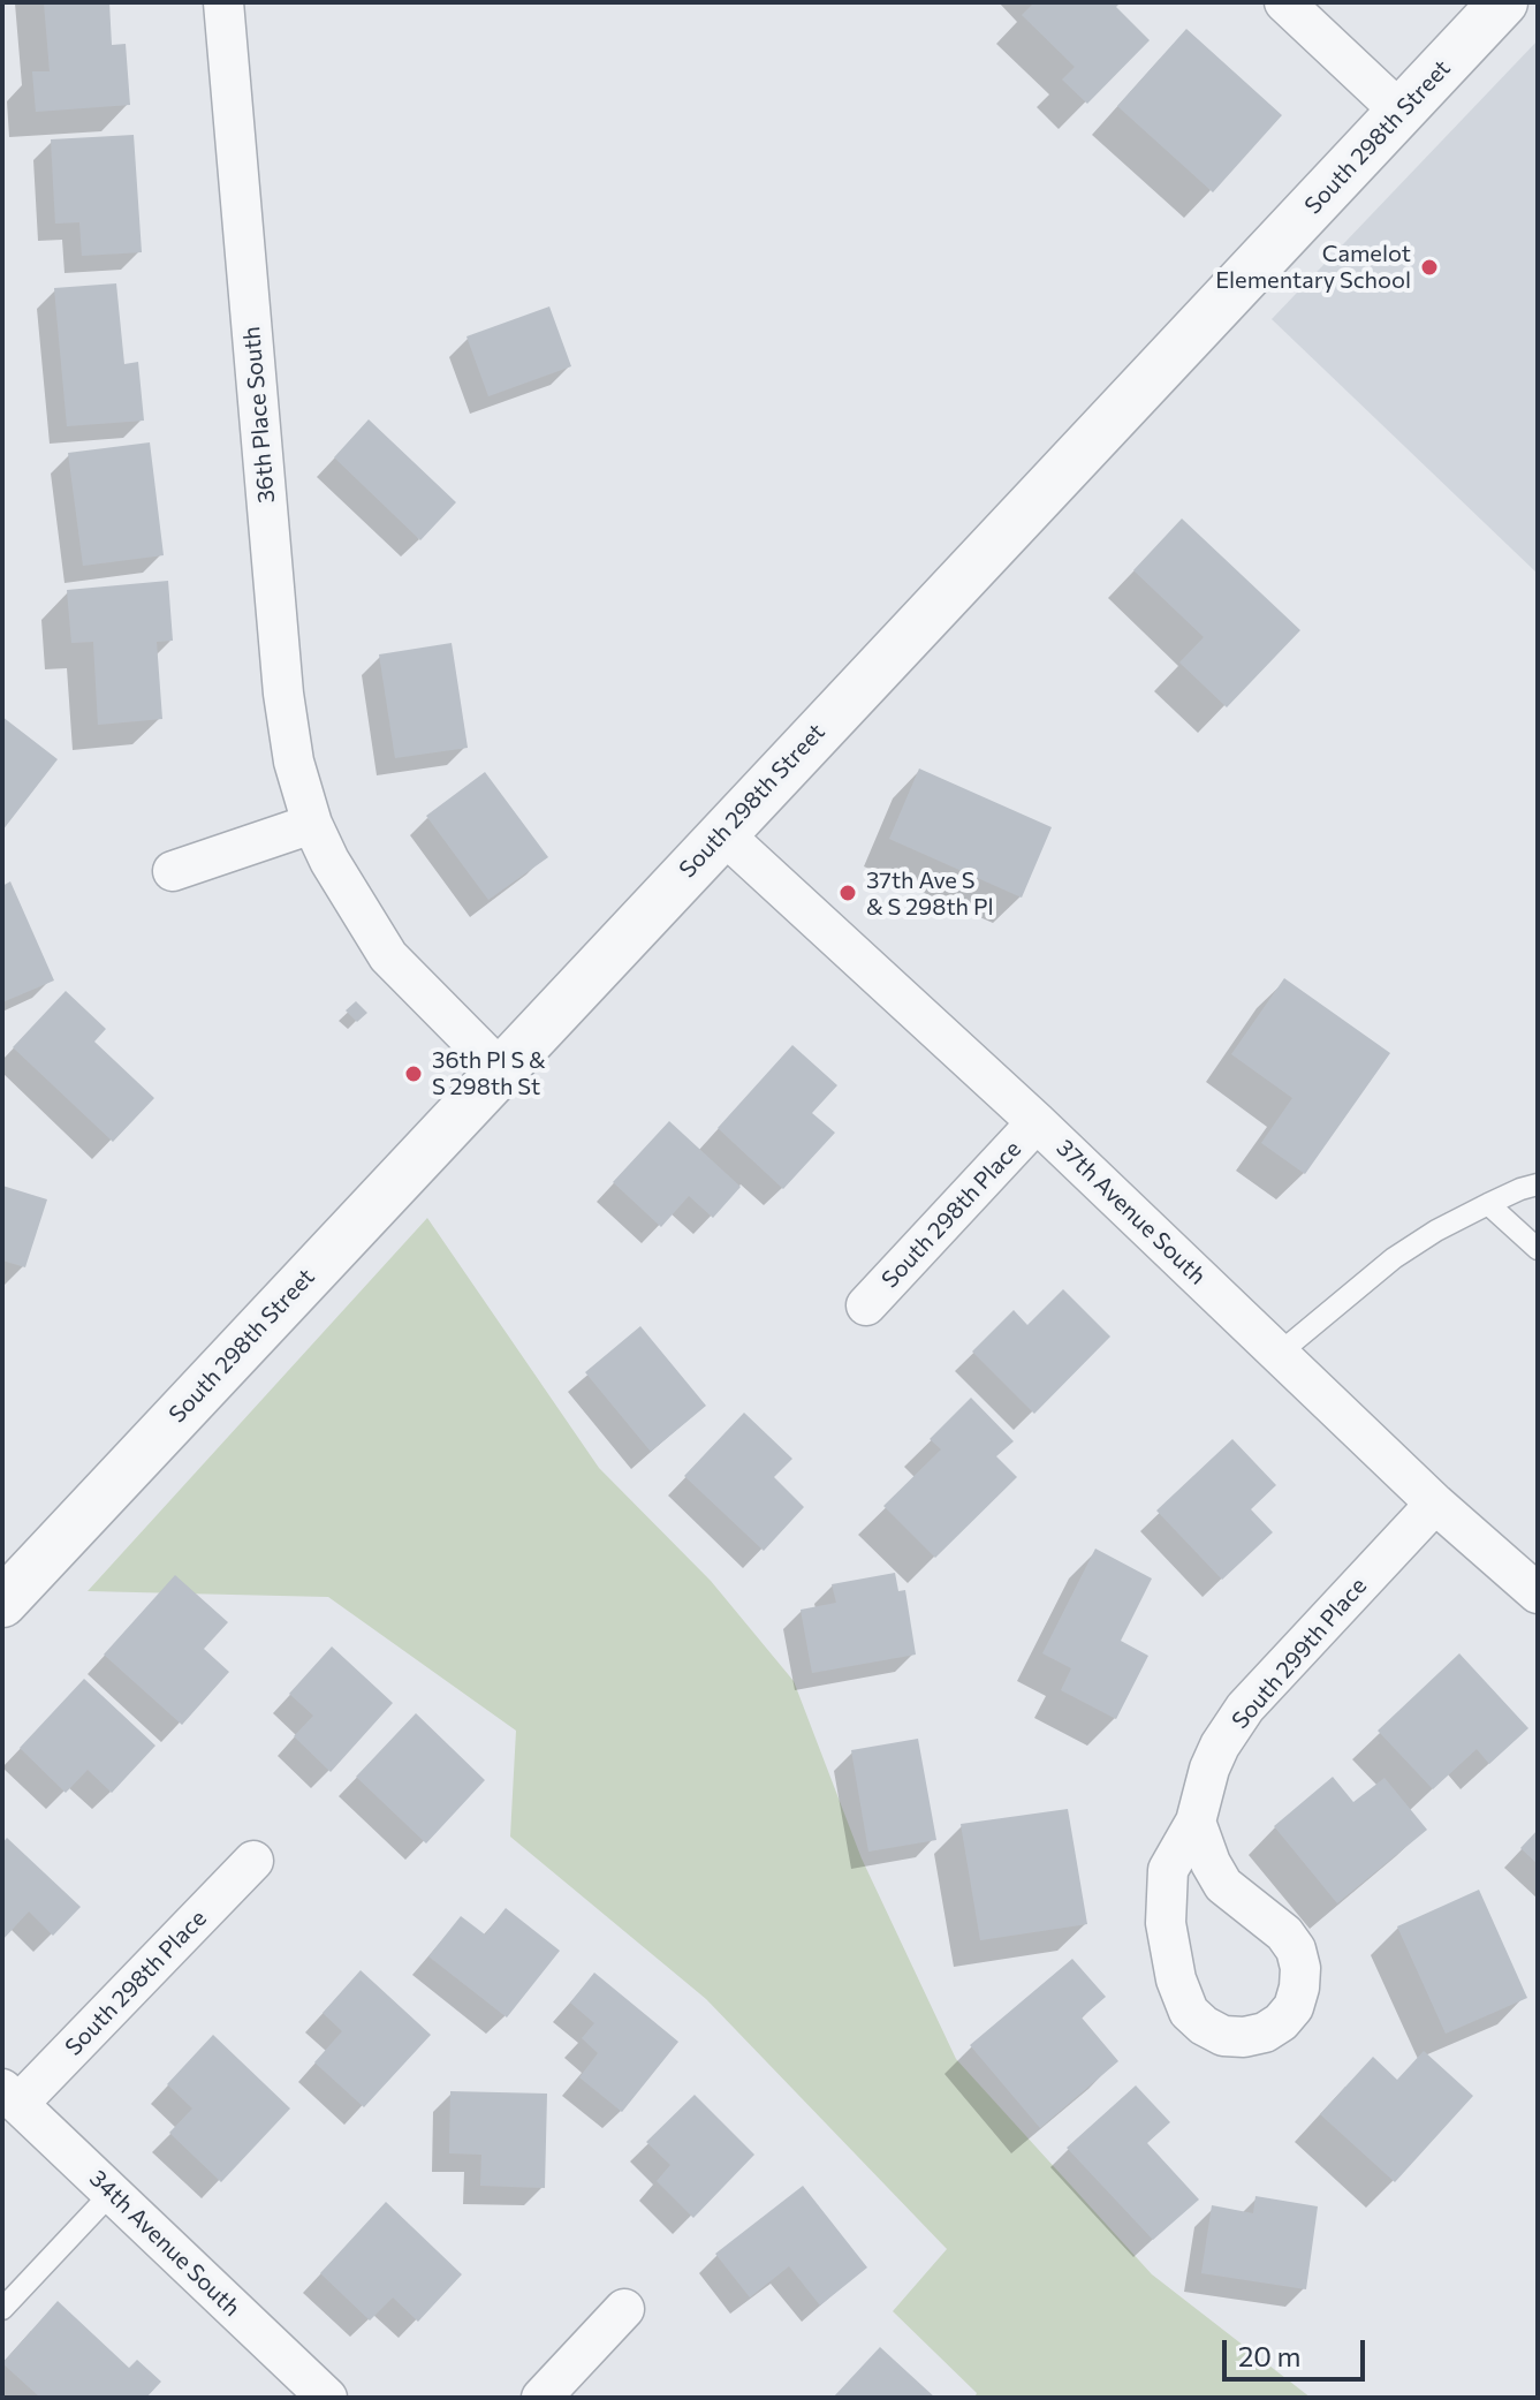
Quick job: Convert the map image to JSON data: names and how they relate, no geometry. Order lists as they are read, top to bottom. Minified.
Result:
{"streets":{"street":["South 298th Street","36th Place South","37th Avenue South","South 298th Place","South 299th Place","34th Avenue South"]},"crossings":[["South 298th Street","36th Place South"],["South 298th Street","37th Avenue South"],["37th Avenue South","South 298th Place"],["37th Avenue South","South 299th Place"],["South 298th Place","34th Avenue South"]],"places":["Camelot Elementary School","37th Ave S & S 298th Pl","36th Pl S & S 298th St"],"scale_bar":"20 m"}
